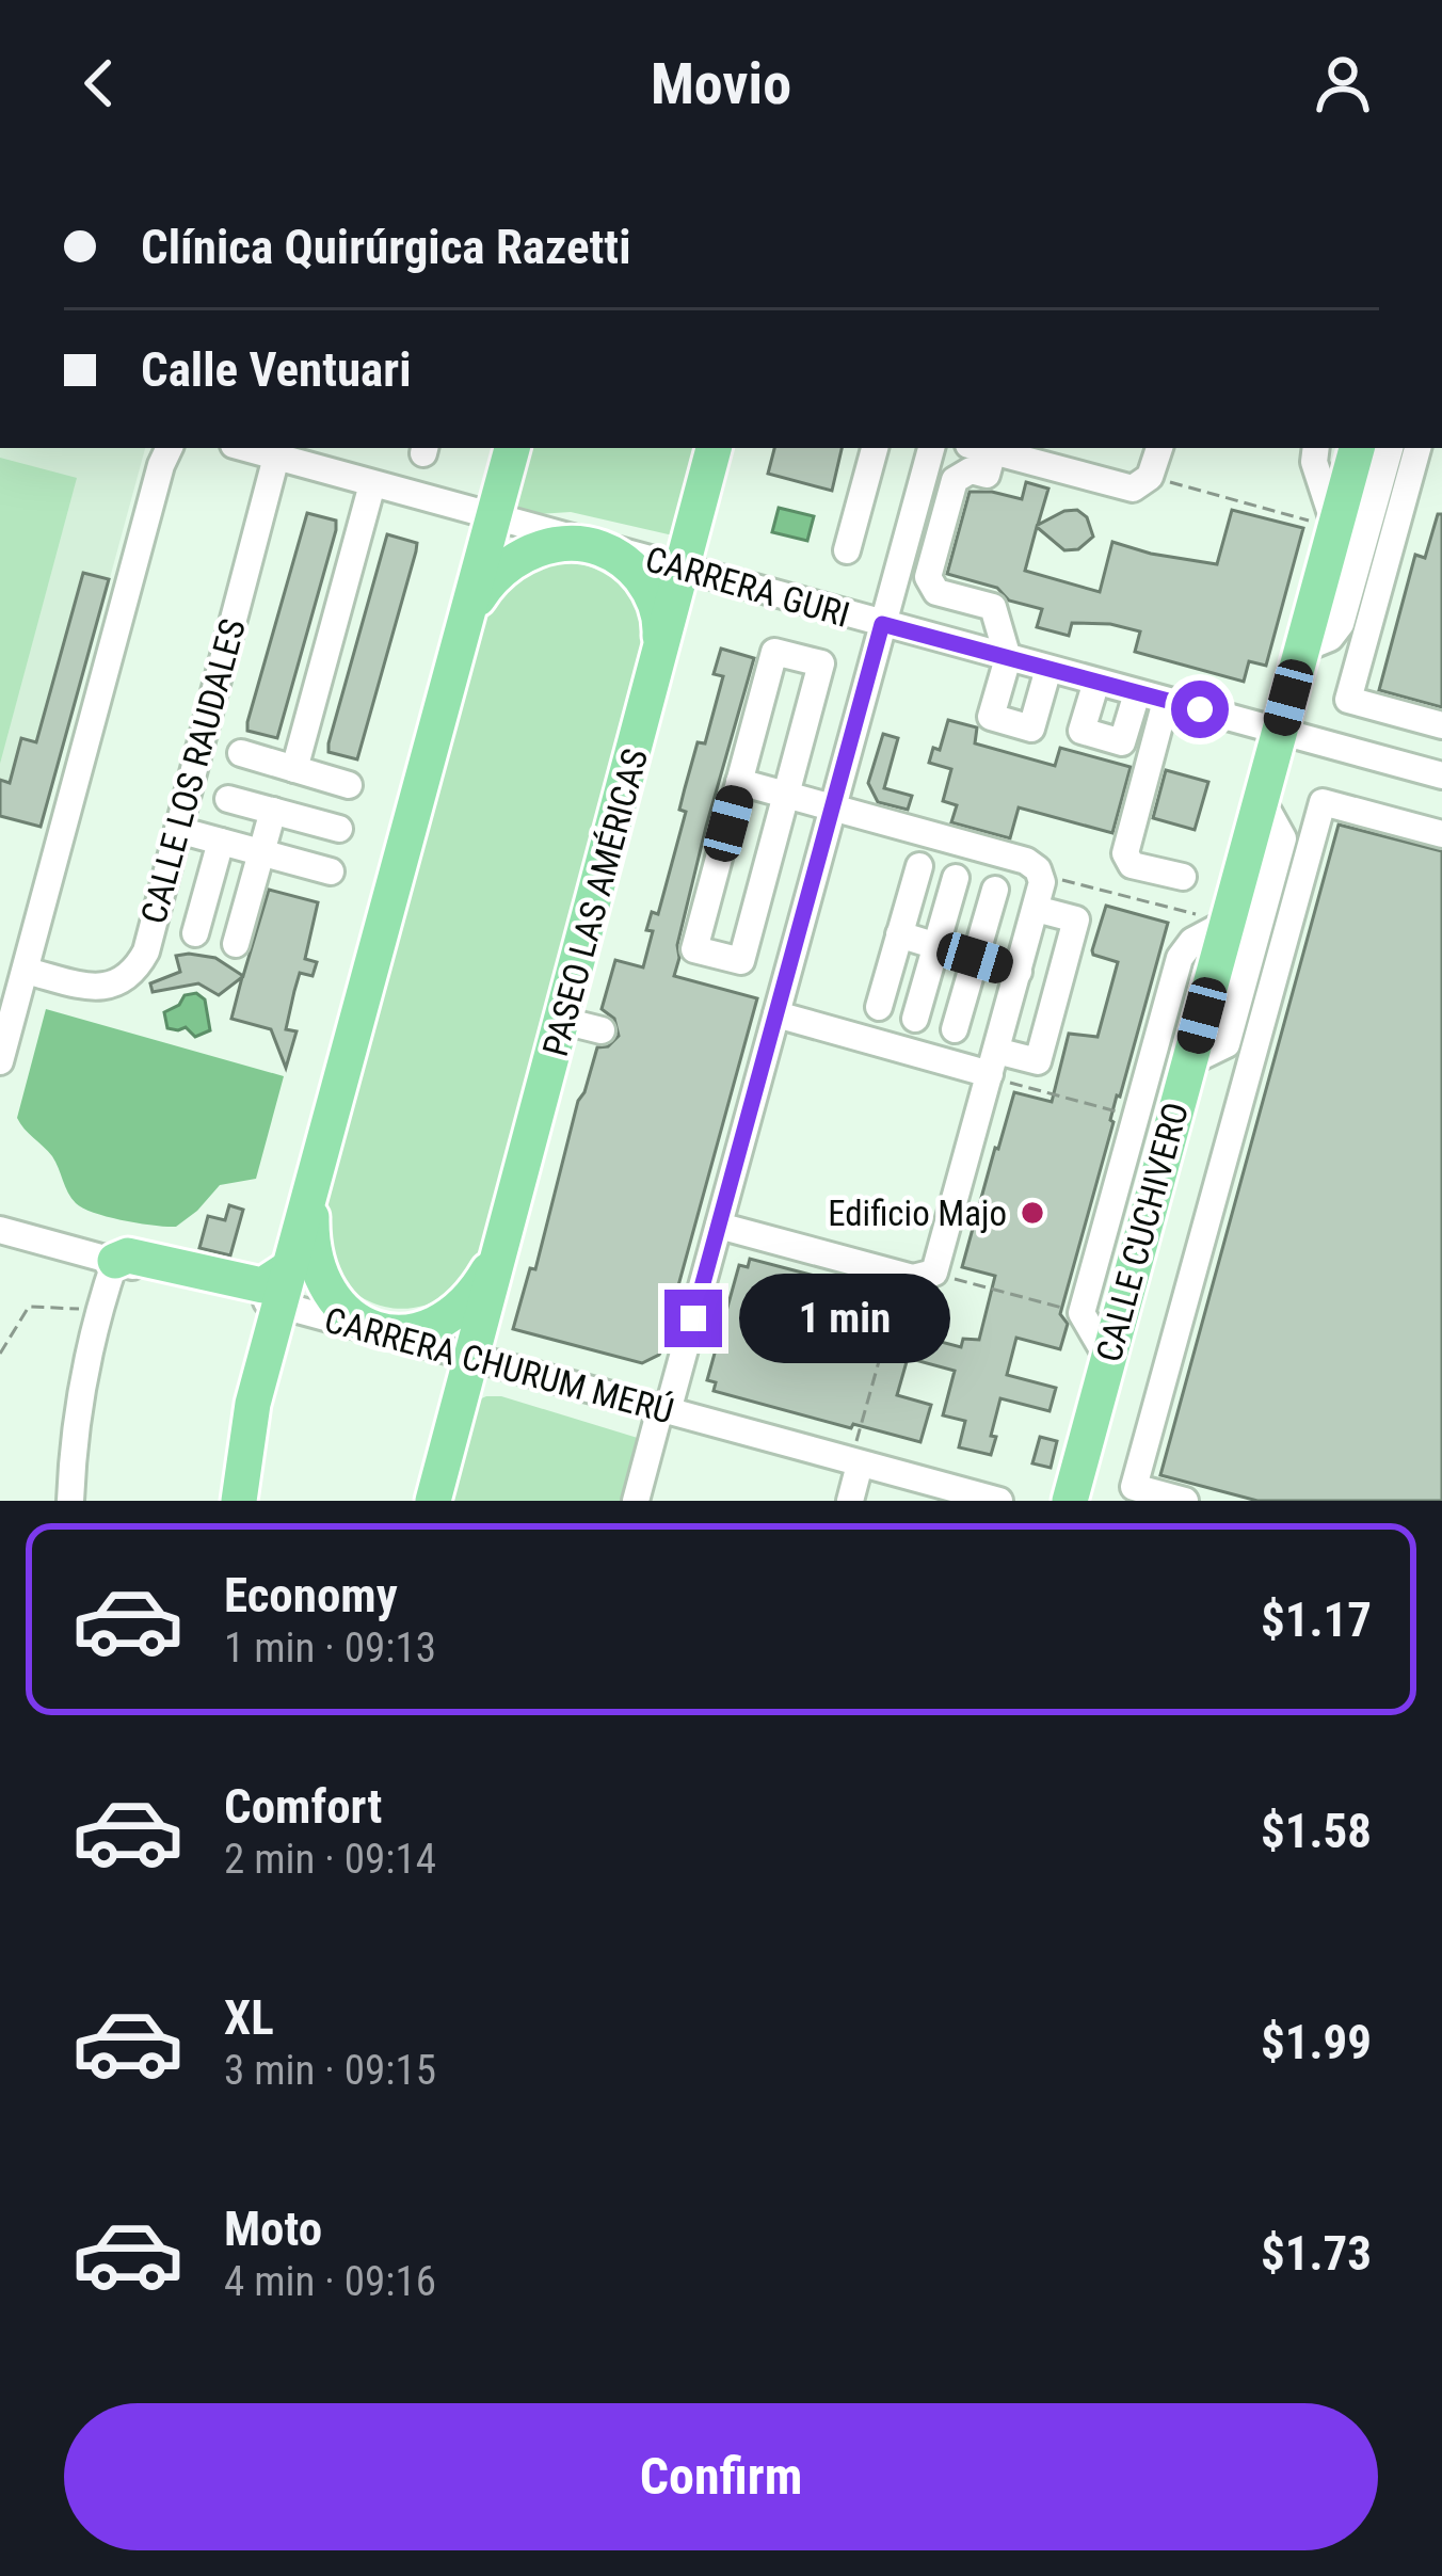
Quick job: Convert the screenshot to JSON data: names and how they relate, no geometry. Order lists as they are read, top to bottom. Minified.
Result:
{"streets":{"main road":["PASEO LAS AMÉRICAS","CALLE CUCHIVERO"],"street":["CARRERA GURI","CALLE LOS RAUDALES","CARRERA CHURUM MERÚ"]},"crossings":[["CARRERA GURI","CALLE LOS RAUDALES"],["CARRERA GURI","PASEO LAS AMÉRICAS"],["CARRERA GURI","CALLE CUCHIVERO"],["PASEO LAS AMÉRICAS","CARRERA CHURUM MERÚ"]],"places":["Edificio Majo"],"page":{"header":"Movio","banner":["Clínica Quirúrgica Razetti","Calle Ventuari"],"bubble":"1 min","list":[{"name":"Economy","note":"1 min · 09:13","value":"$1.17"},{"name":"Comfort","note":"2 min · 09:14","value":"$1.58"},{"name":"XL","note":"3 min · 09:15","value":"$1.99"},{"name":"Moto","note":"4 min · 09:16","value":"$1.73"}],"buttons":"Confirm"}}
